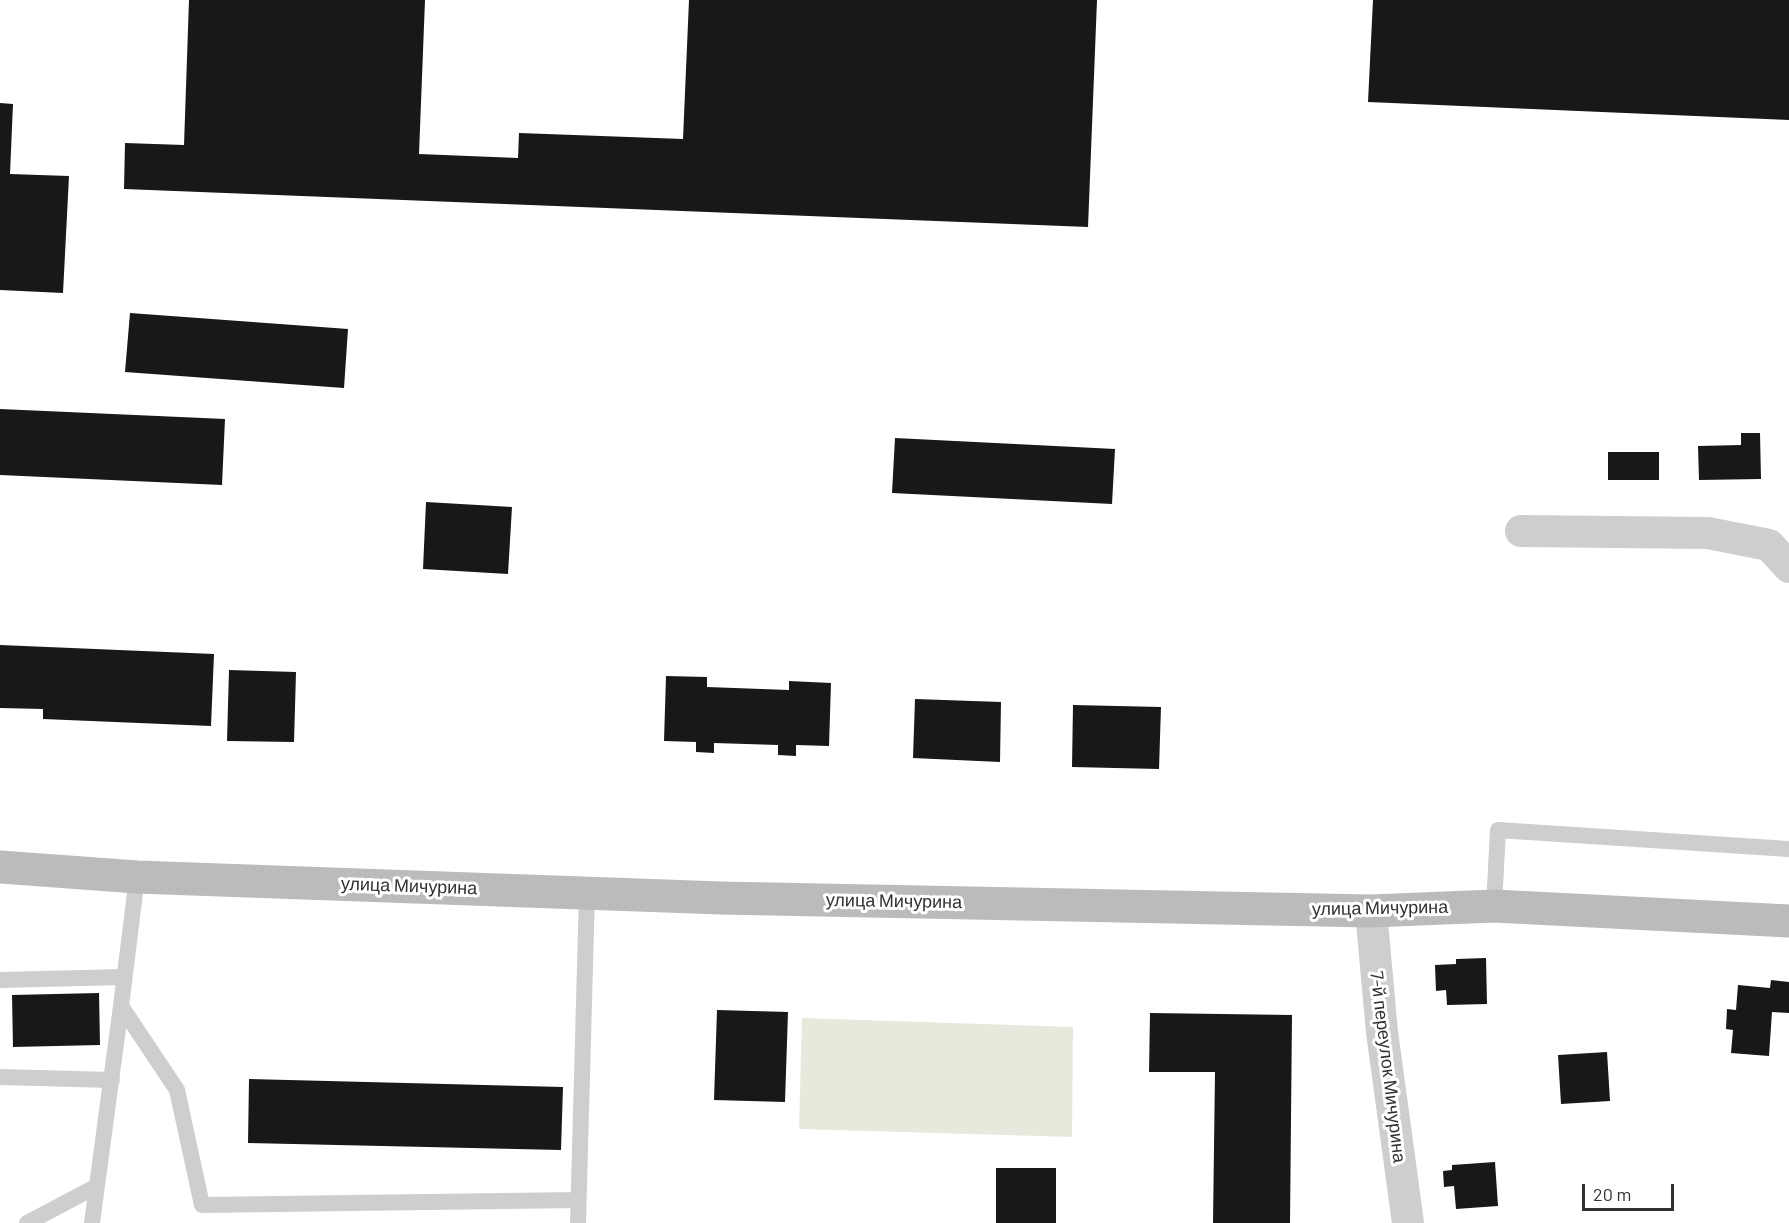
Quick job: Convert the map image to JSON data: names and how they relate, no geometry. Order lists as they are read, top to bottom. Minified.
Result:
{"streets":{"main road":["улица Мичурина"],"street":["7-й переулок Мичурина"]},"crossings":[["улица Мичурина","7-й переулок Мичурина"]],"scale_bar":"20 m"}
